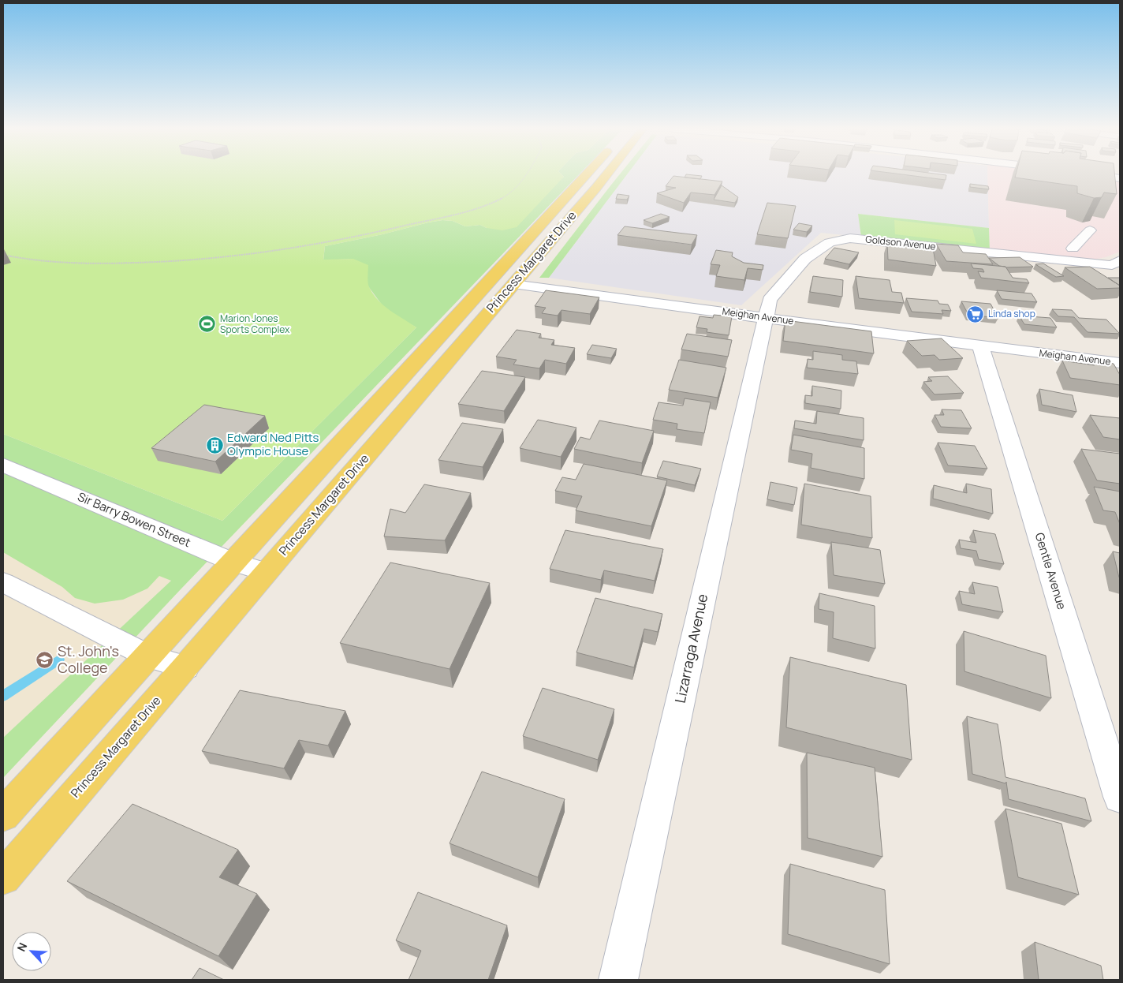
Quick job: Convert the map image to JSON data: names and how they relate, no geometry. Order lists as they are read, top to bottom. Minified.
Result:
{"streets":{"main road":["Princess Margaret Drive"],"street":["Goldson Avenue","Meighan Avenue","Sir Barry Bowen Street","Gentle Avenue","Lizarraga Avenue"]},"crossings":[["Goldson Avenue","Meighan Avenue"],["Goldson Avenue","Lizarraga Avenue"],["Princess Margaret Drive","Meighan Avenue"],["Princess Margaret Drive","Sir Barry Bowen Street"],["Meighan Avenue","Gentle Avenue"],["Meighan Avenue","Lizarraga Avenue"]],"places":{"supermarket":["Linda shop"],"sports":["Marion Jones Sports Complex"],"building":["Edward Ned Pitts Olympic House"],"school or university":["St. John's College"]},"north":"top left"}
